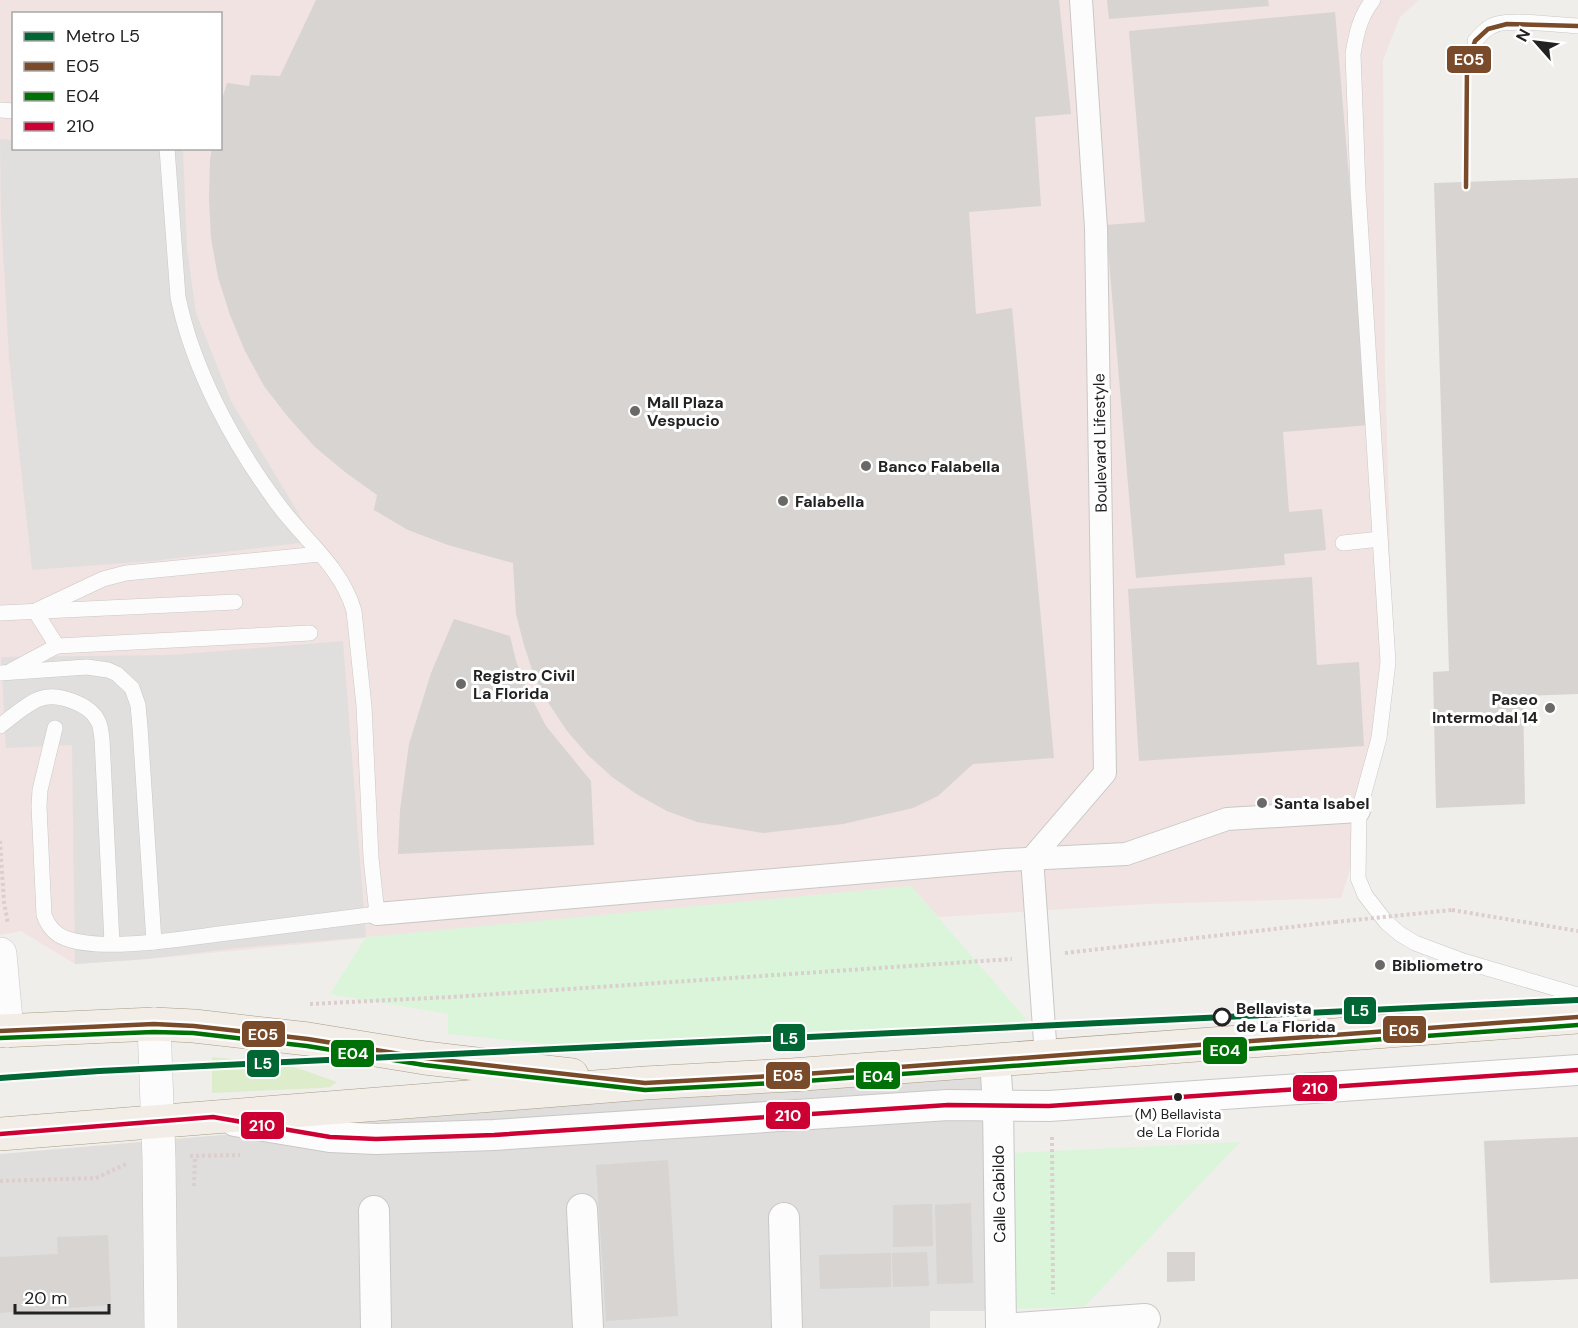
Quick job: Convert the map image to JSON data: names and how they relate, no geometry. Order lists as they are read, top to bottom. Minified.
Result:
{"streets":{"street":["Boulevard Lifestyle","Calle Cabildo"]},"places":["Mall Plaza Vespucio","Banco Falabella","Falabella","Registro Civil La Florida","Paseo Intermodal 14","Santa Isabel","Bibliometro","Bellavista de La Florida","(M) Bellavista de La Florida"],"lines":["transit line E05","metro line L5","transit line E04","transit line 210"],"legend":["Metro L5","E05","E04","210"],"scale_bar":"20 m","north":"top left"}
